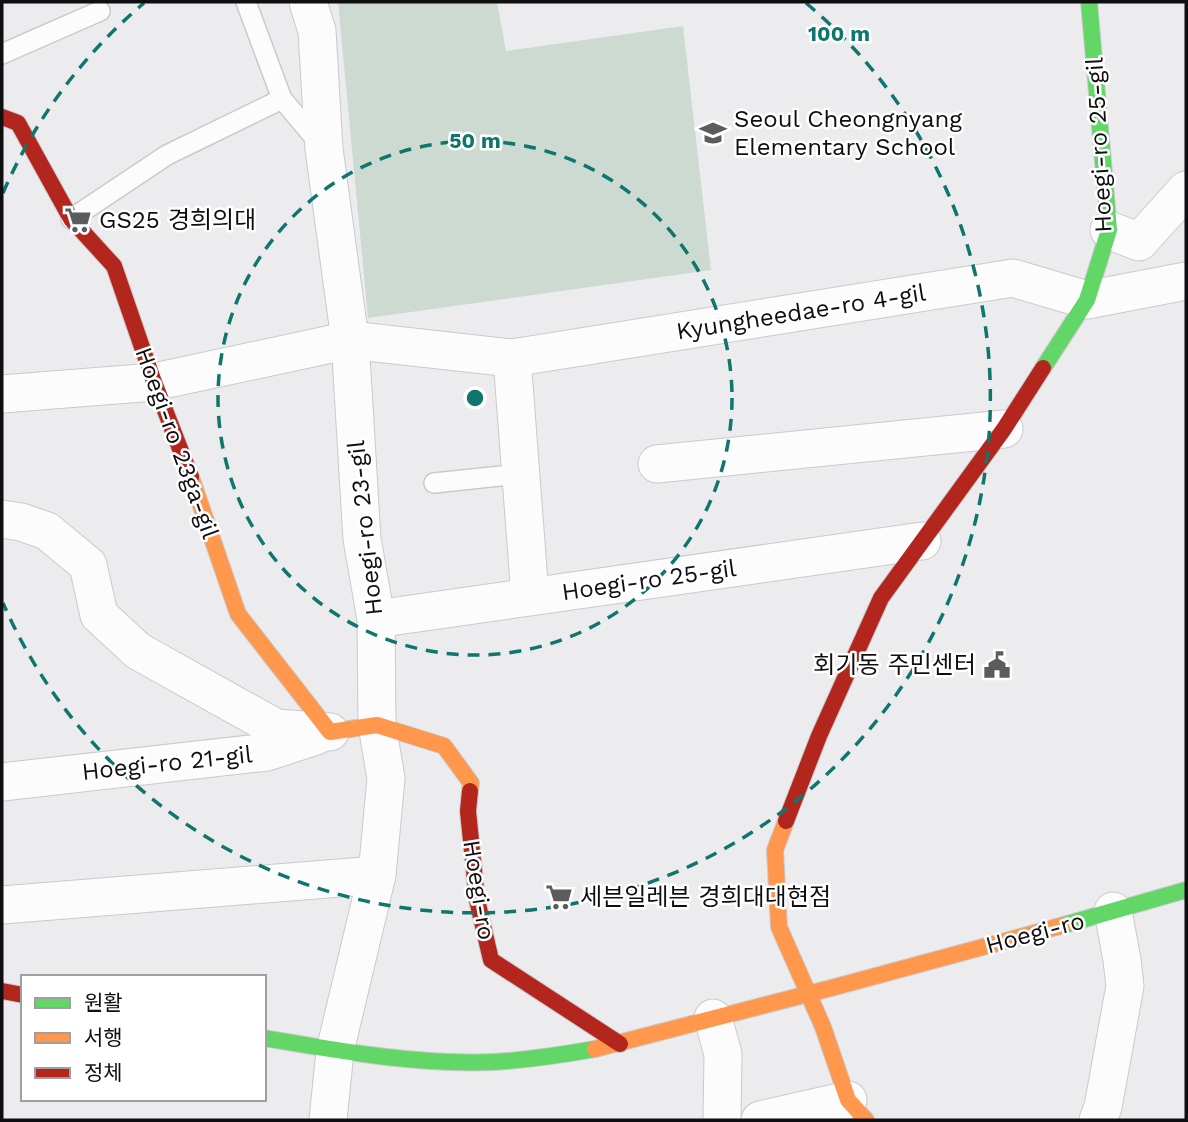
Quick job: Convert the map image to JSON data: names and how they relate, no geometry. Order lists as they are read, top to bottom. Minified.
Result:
{"streets":{"street":["Hoegi-ro 25-gil","Kyungheedae-ro 4-gil","Hoegi-ro 23ga-gil","Hoegi-ro 23-gil","Hoegi-ro 21-gil","Hoegi-ro"]},"crossings":[["Hoegi-ro 25-gil","Kyungheedae-ro 4-gil"],["Hoegi-ro 25-gil","Hoegi-ro 23-gil"],["Hoegi-ro 25-gil","Hoegi-ro"],["Kyungheedae-ro 4-gil","Hoegi-ro 23ga-gil"],["Kyungheedae-ro 4-gil","Hoegi-ro 23-gil"],["Hoegi-ro 23ga-gil","Hoegi-ro 21-gil"],["Hoegi-ro 23-gil","Hoegi-ro"]],"places":{"school or university":["Seoul Cheongnyang Elementary School"],"supermarket":["GS25 경희의대","세븐일레븐 경희대대현점"],"public building":["회기동 주민센터"]},"legend":["원활","서행","정체"],"rings":["100 m","50 m"]}
